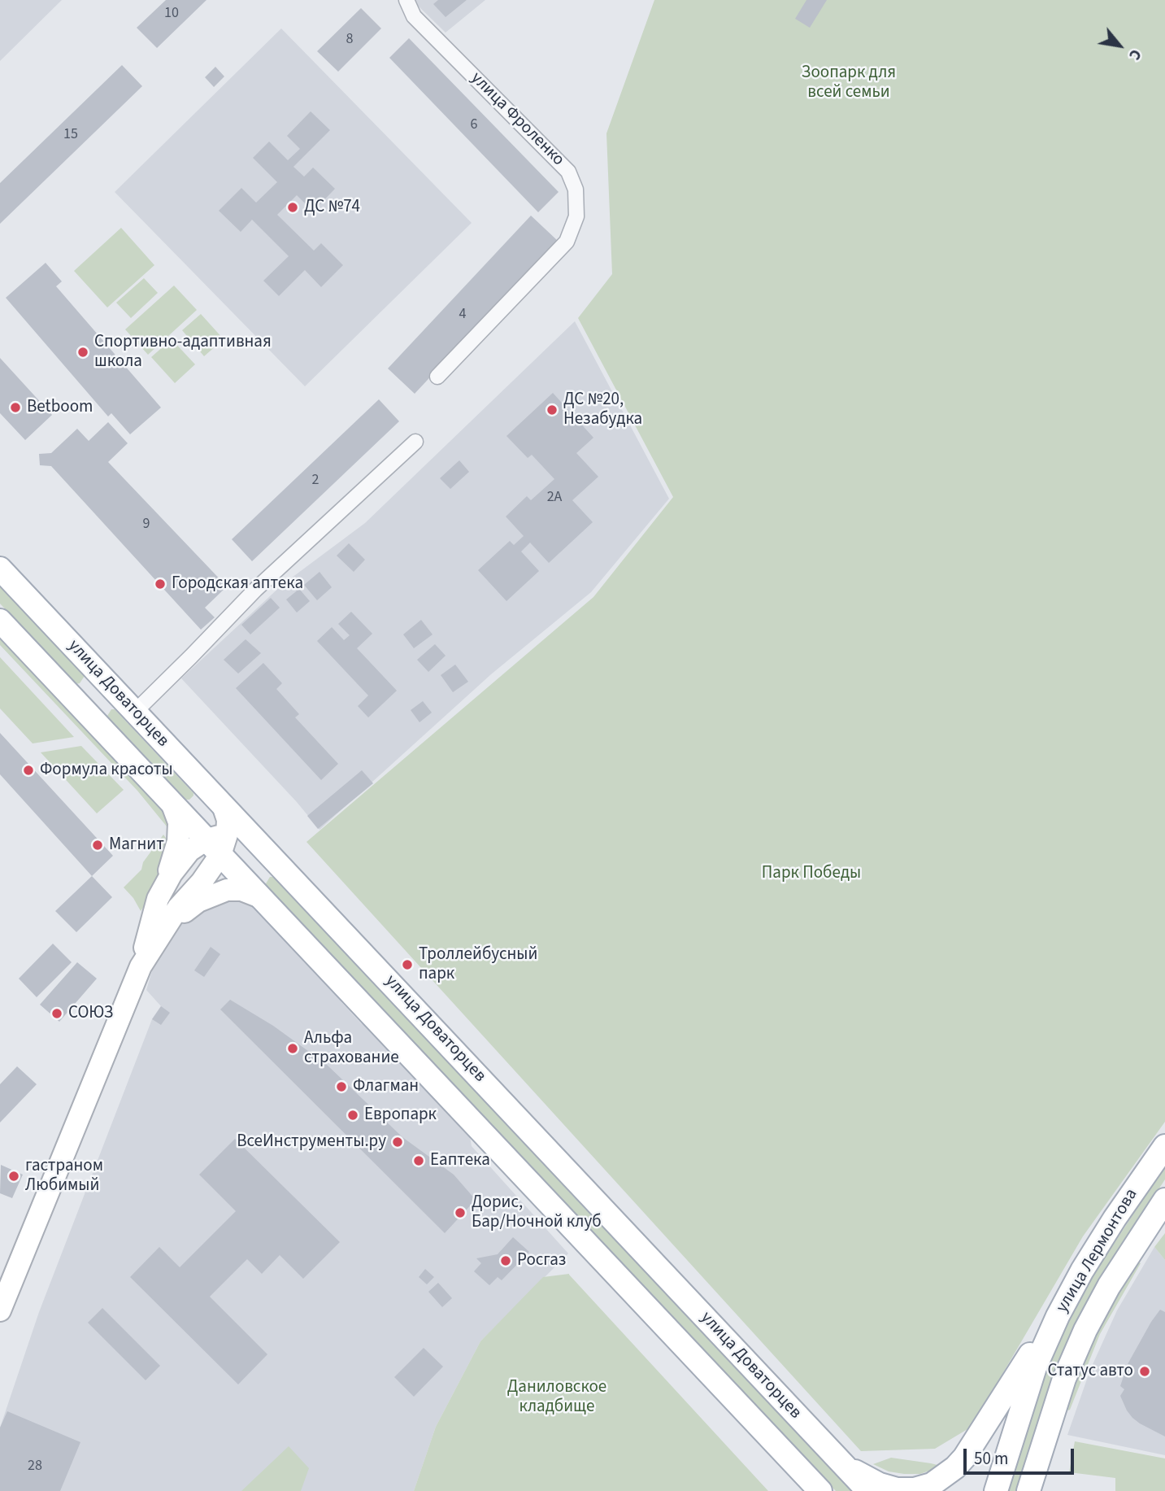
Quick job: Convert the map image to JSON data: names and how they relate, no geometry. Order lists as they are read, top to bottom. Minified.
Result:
{"streets":{"main road":["улица Доваторцев","улица Лермонтова"],"street":["улица Фроленко"]},"parks":["Зоопарк для всей семьи","Парк Победы","Даниловское кладбище"],"places":["ДС №74","Спортивно-адаптивная школа","Betboom","ДС №20, Незабудка","Городская аптека","Формула красоты","Магнит","Троллейбусный парк","СОЮЗ","Альфа страхование","Флагман","Европарк","ВсеИнструменты.ру","Еаптека","гастраном Любимый","Дорис, Бар/Ночной клуб","Росгаз","Статус авто"],"house_numbers":["10","8","6","15","4","2","2А","9","28"],"scale_bar":"50 m","north":"bottom right"}
